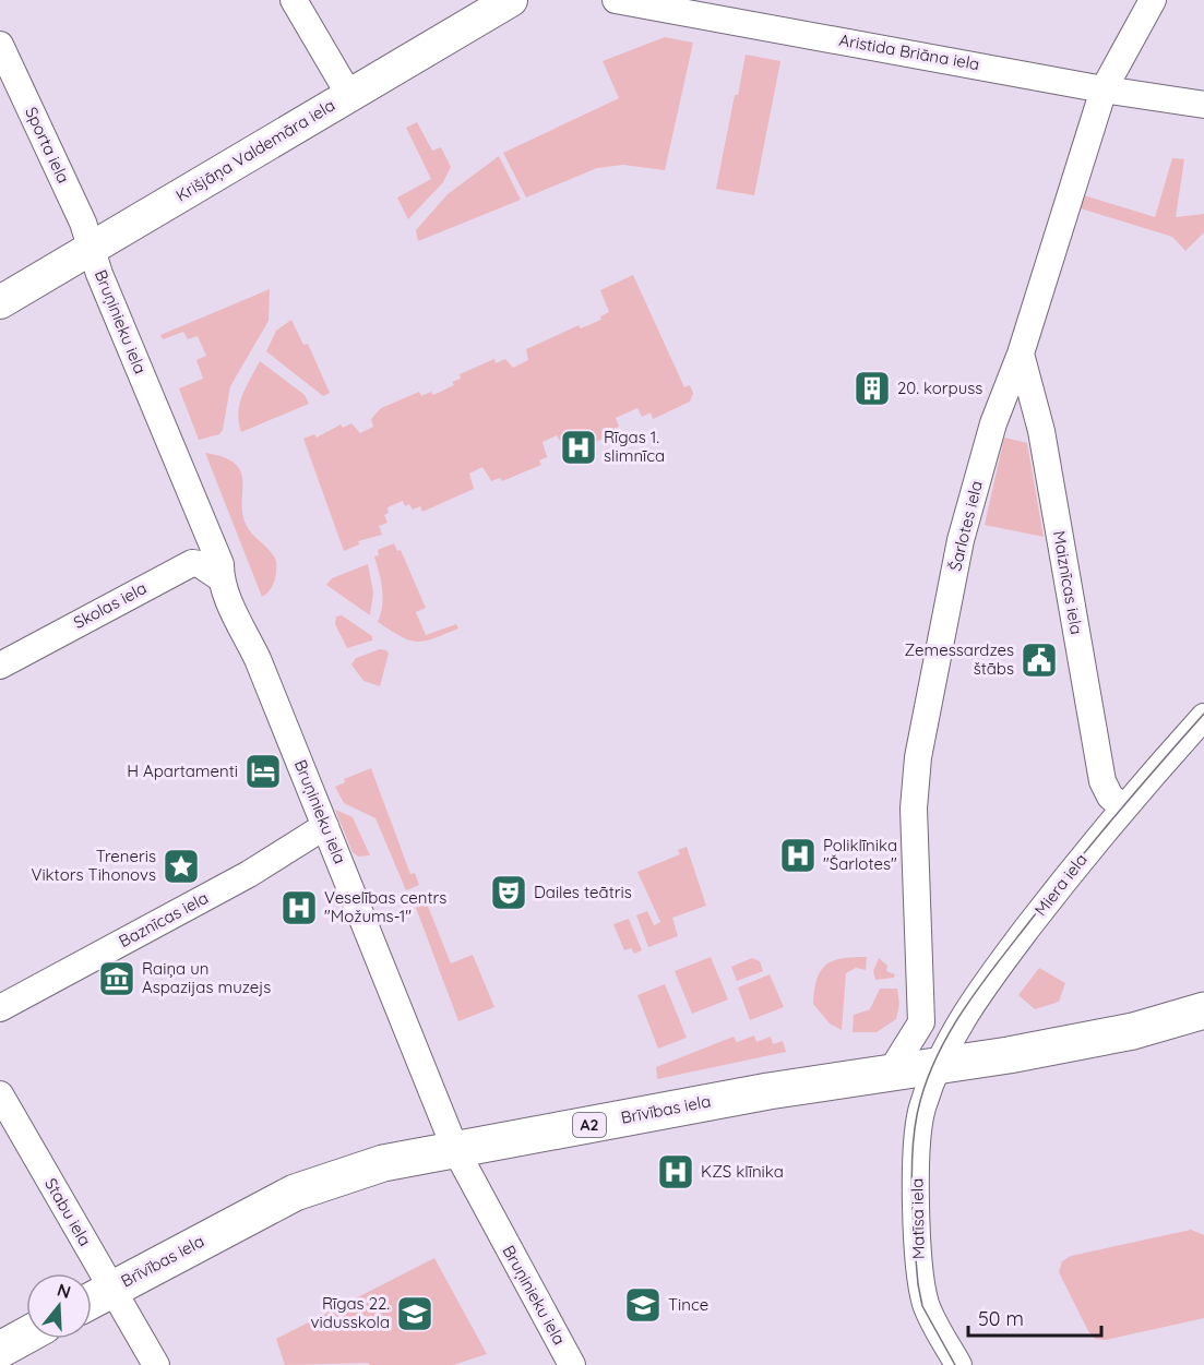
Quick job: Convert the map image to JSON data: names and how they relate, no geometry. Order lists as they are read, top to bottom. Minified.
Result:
{"streets":{"highway":["Brīvības iela","A2"],"main road":["Krišjāņa Valdemāra iela"],"street":["Aristida Briāna iela","Sporta iela","Bruņinieku iela","Šarlotes iela","Maiznīcas iela","Skolas iela","Miera iela","Baznīcas iela","Stabu iela","Matīsa iela"]},"crossings":[["Aristida Briāna iela","Šarlotes iela"],["Sporta iela","Krišjāņa Valdemāra iela"],["Sporta iela","Bruņinieku iela"],["Krišjāņa Valdemāra iela","Bruņinieku iela"],["Bruņinieku iela","Skolas iela"],["Bruņinieku iela","Baznīcas iela"],["Bruņinieku iela","Brīvības iela"],["Šarlotes iela","Maiznīcas iela"],["Šarlotes iela","Brīvības iela"],["Maiznīcas iela","Miera iela"],["Miera iela","Brīvības iela"],["Miera iela","Matīsa iela"],["Brīvības iela","Stabu iela"],["Brīvības iela","Matīsa iela"]],"places":{"building":["20. korpuss"],"hospital":["Rīgas 1. slimnīca","Poliklīnika \"Šarlotes\"","Veselības centrs \"Možums-1\"","KZS klīnika"],"public building":["Zemessardzes štābs"],"hotel":["H Apartamenti"],"place":["Treneris Viktors Tihonovs"],"theatre":["Dailes teātris"],"museum":["Raiņa un Aspazijas muzejs"],"school or university":["Tince","Rīgas 22. vidusskola"]},"scale_bar":"50 m","north":"top"}
